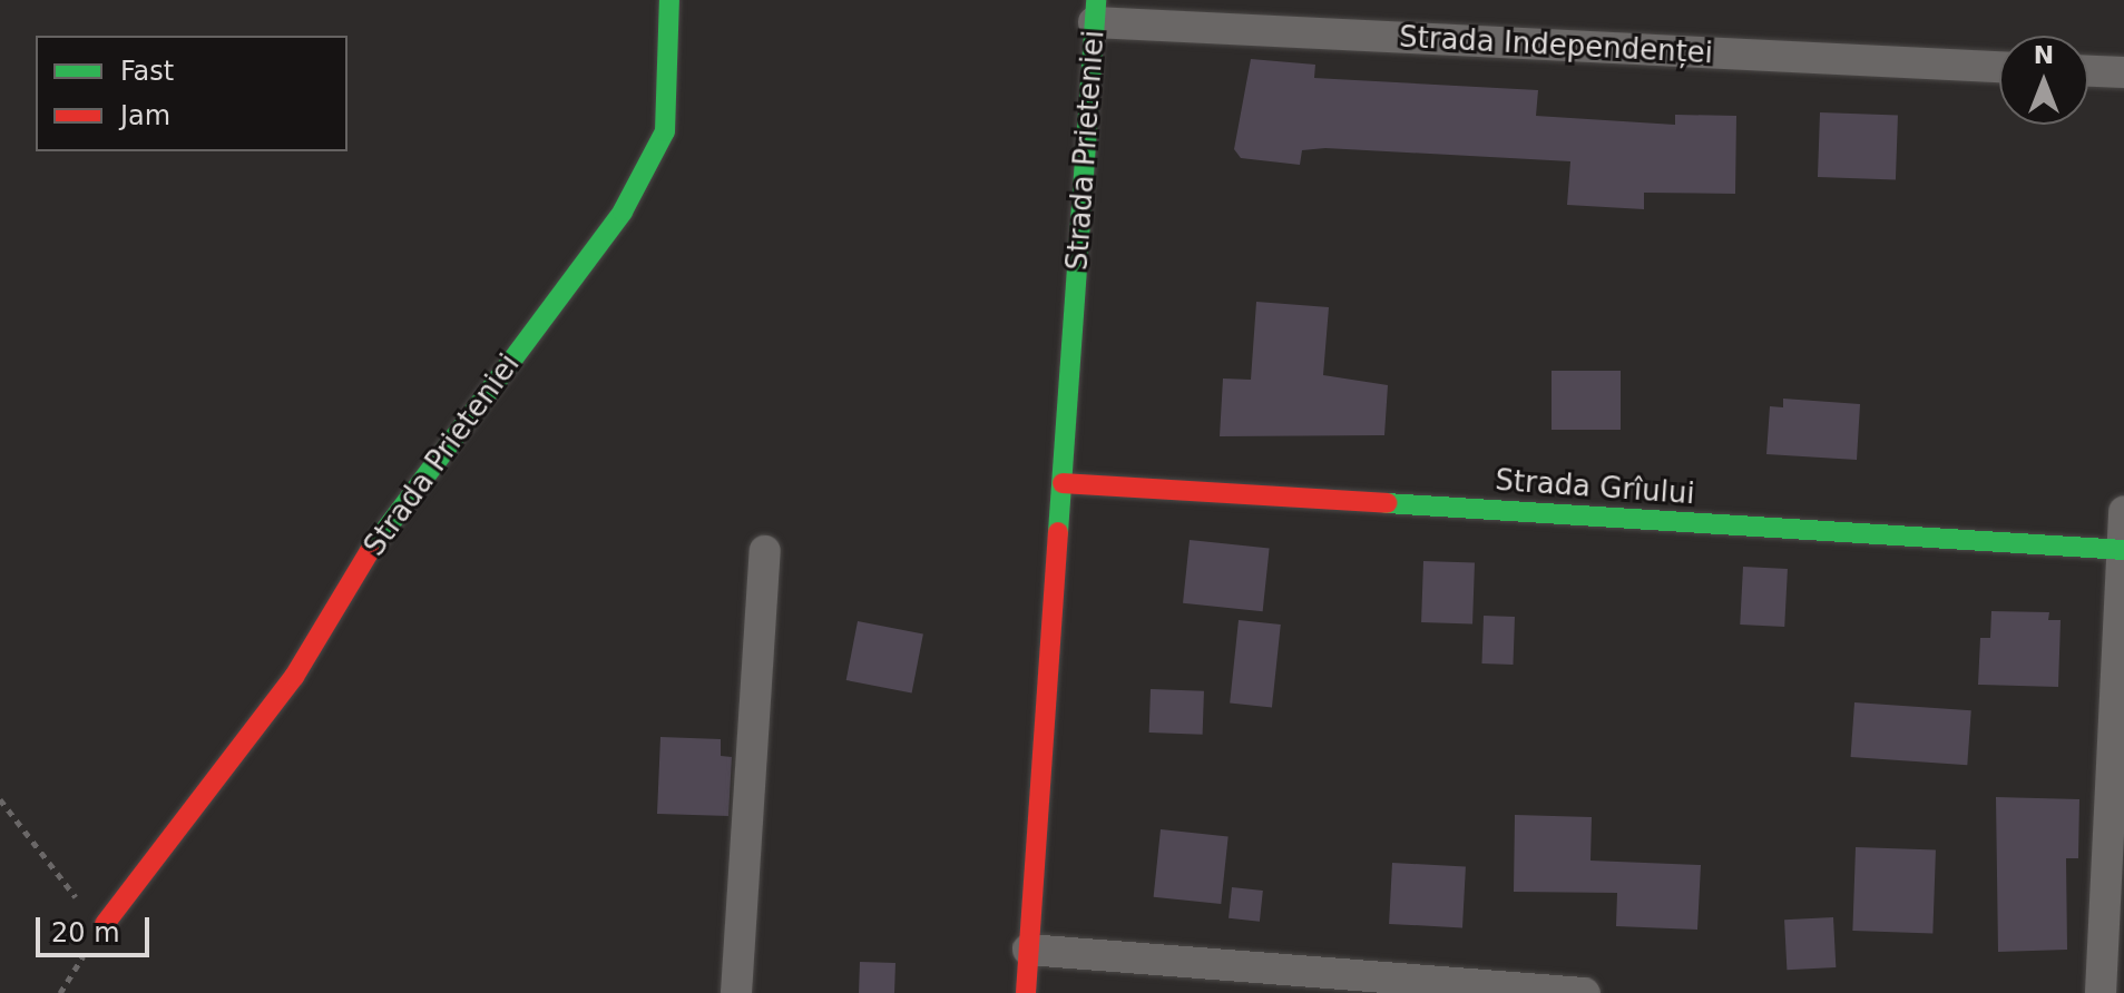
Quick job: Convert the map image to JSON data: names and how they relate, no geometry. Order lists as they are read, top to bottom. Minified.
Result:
{"streets":{"street":["Strada Independenței","Strada Prieteniei","Strada Grîului"]},"crossings":[["Strada Independenței","Strada Prieteniei"],["Strada Prieteniei","Strada Grîului"]],"legend":["Fast","Jam"],"scale_bar":"20 m","north":"top"}
